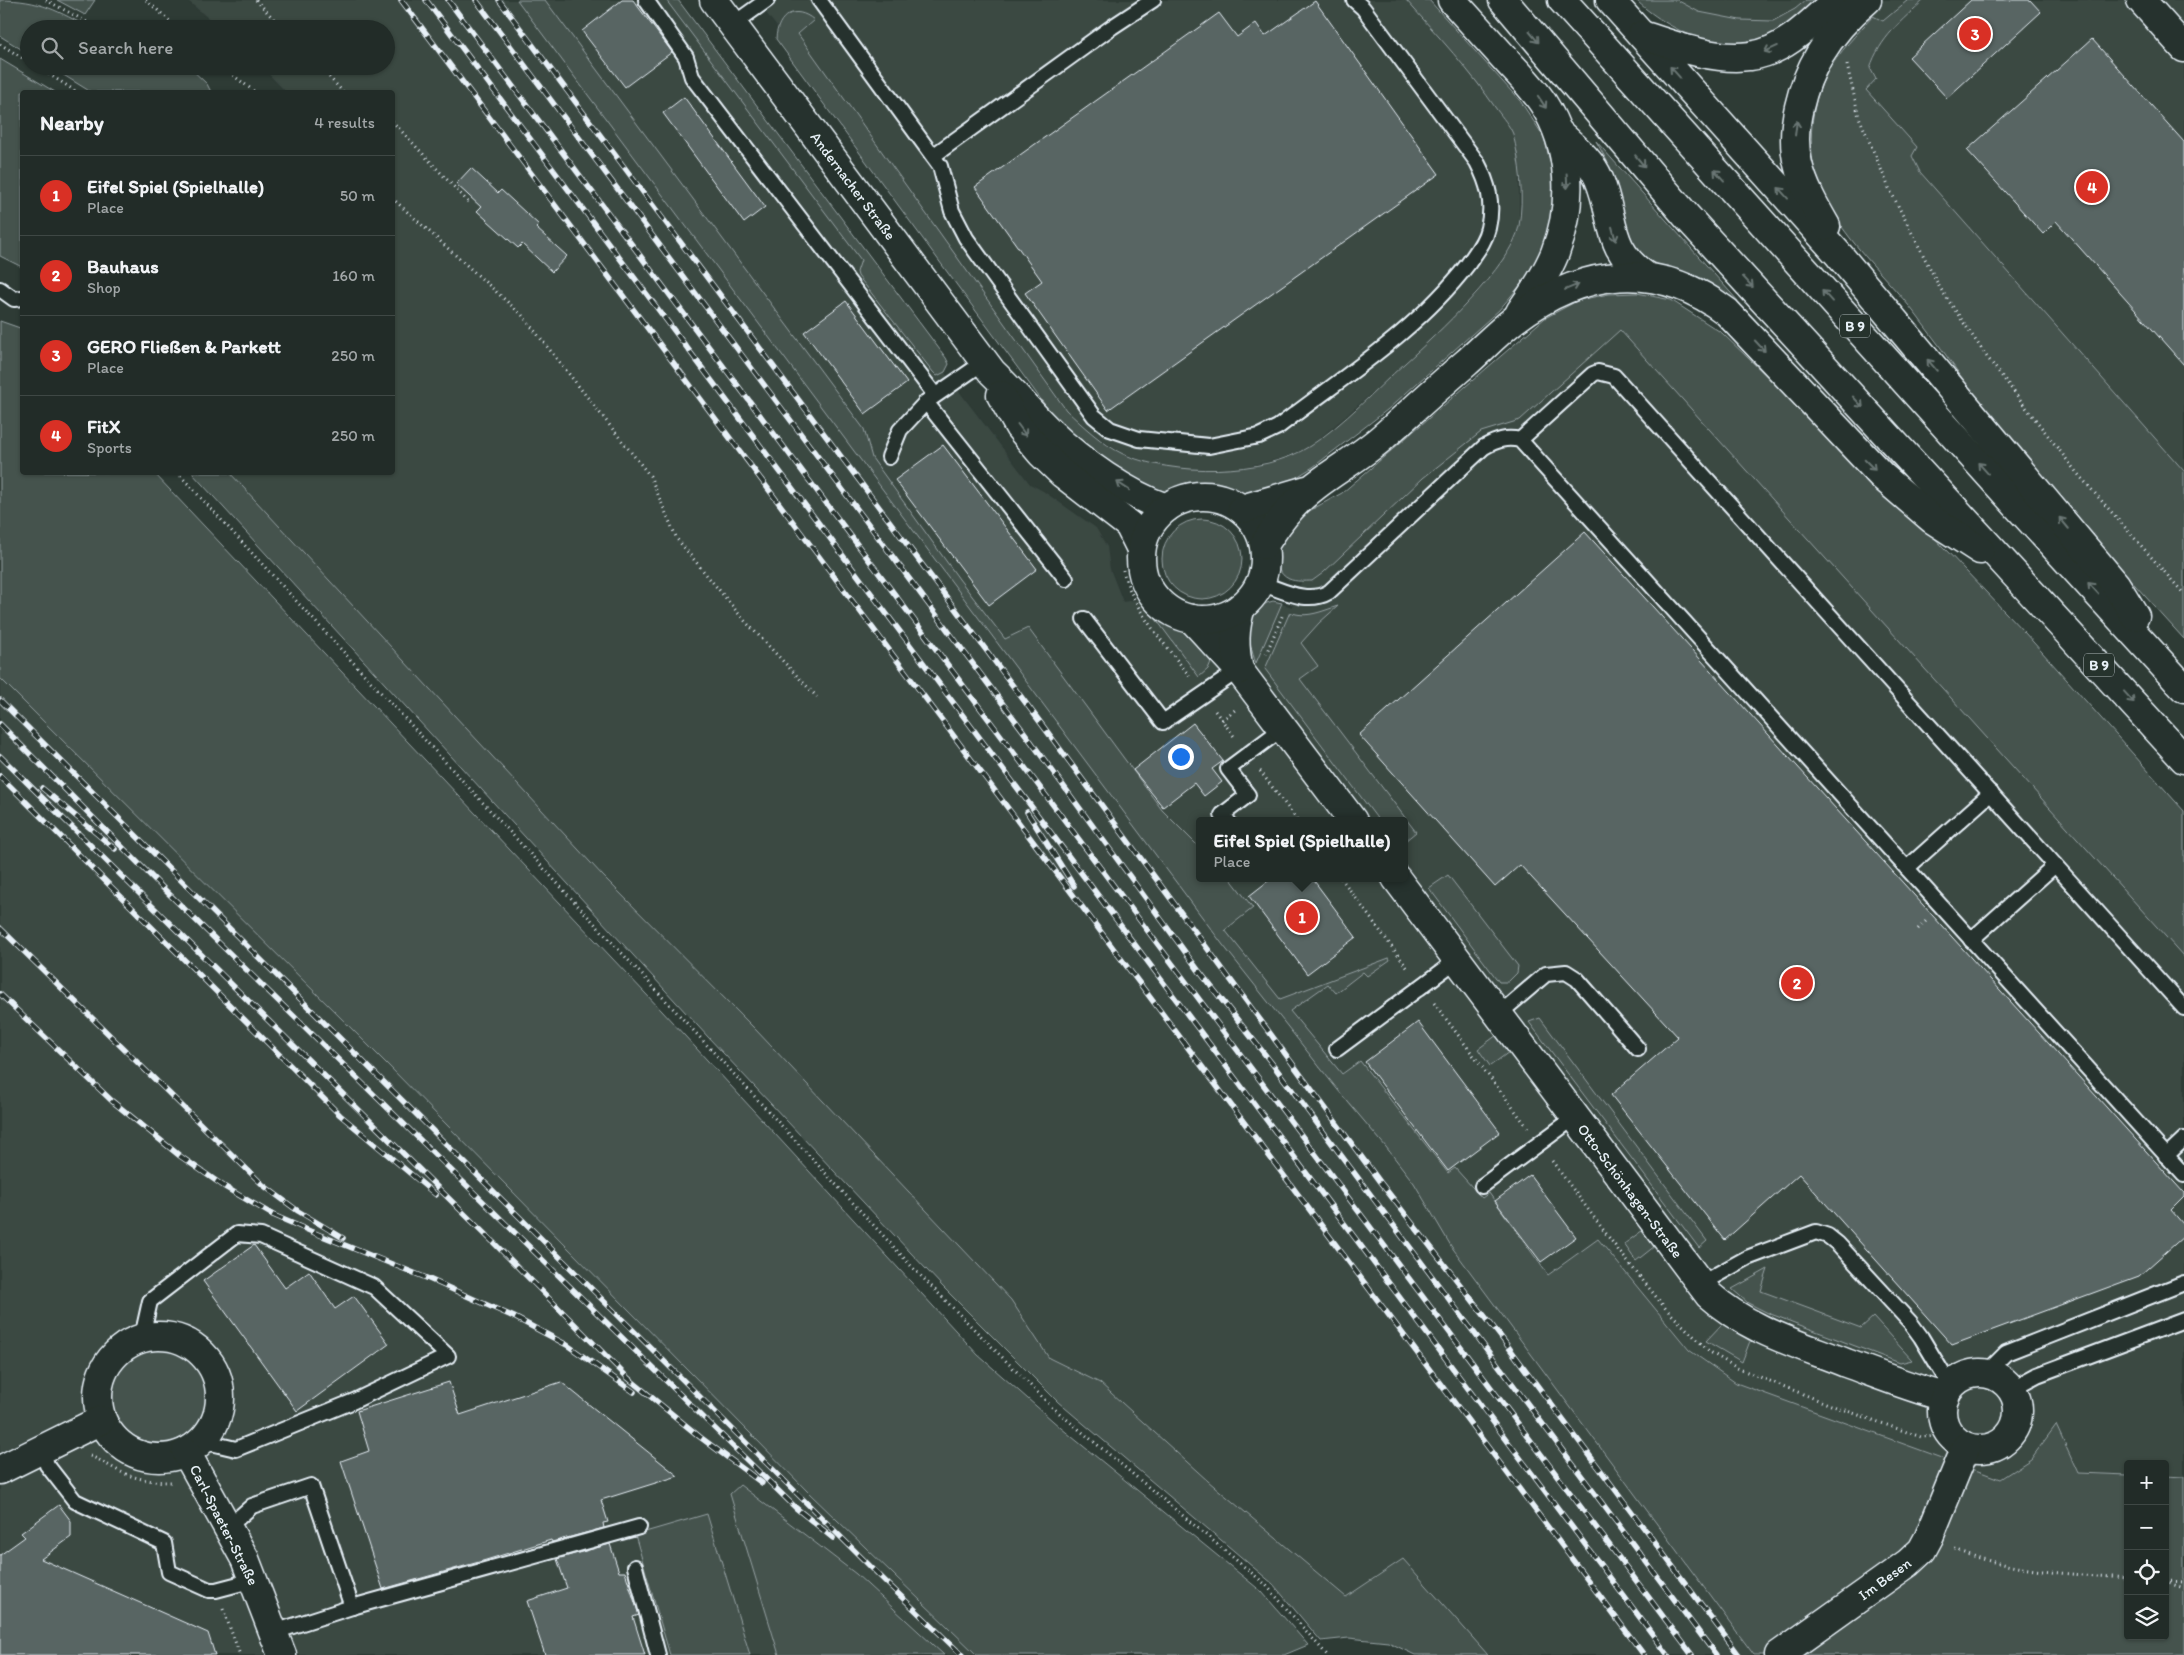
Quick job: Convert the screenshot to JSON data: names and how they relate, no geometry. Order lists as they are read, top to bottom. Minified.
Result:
{"streets":{"main road":["Andernacher Straße","B 9","Otto-Schönhagen-Straße","Carl-Spaeter-Straße","Im Besen"]},"crossings":[["Otto-Schönhagen-Straße","Im Besen"]],"page":{"pins":["3","4","1","2"],"search":"Search here","heading":["Nearby","4 results"],"list":[{"mark":"1","name":"Eifel Spiel (Spielhalle)","note":"Place","value":"50 m"},{"mark":"2","name":"Bauhaus","note":"Shop","value":"160 m"},{"mark":"3","name":"GERO Fließen & Parkett","note":"Place","value":"250 m"},{"mark":"4","name":"FitX","note":"Sports","value":"250 m"}],"popup":["Eifel Spiel (Spielhalle)","Place"],"map_buttons":["+","−"]}}
